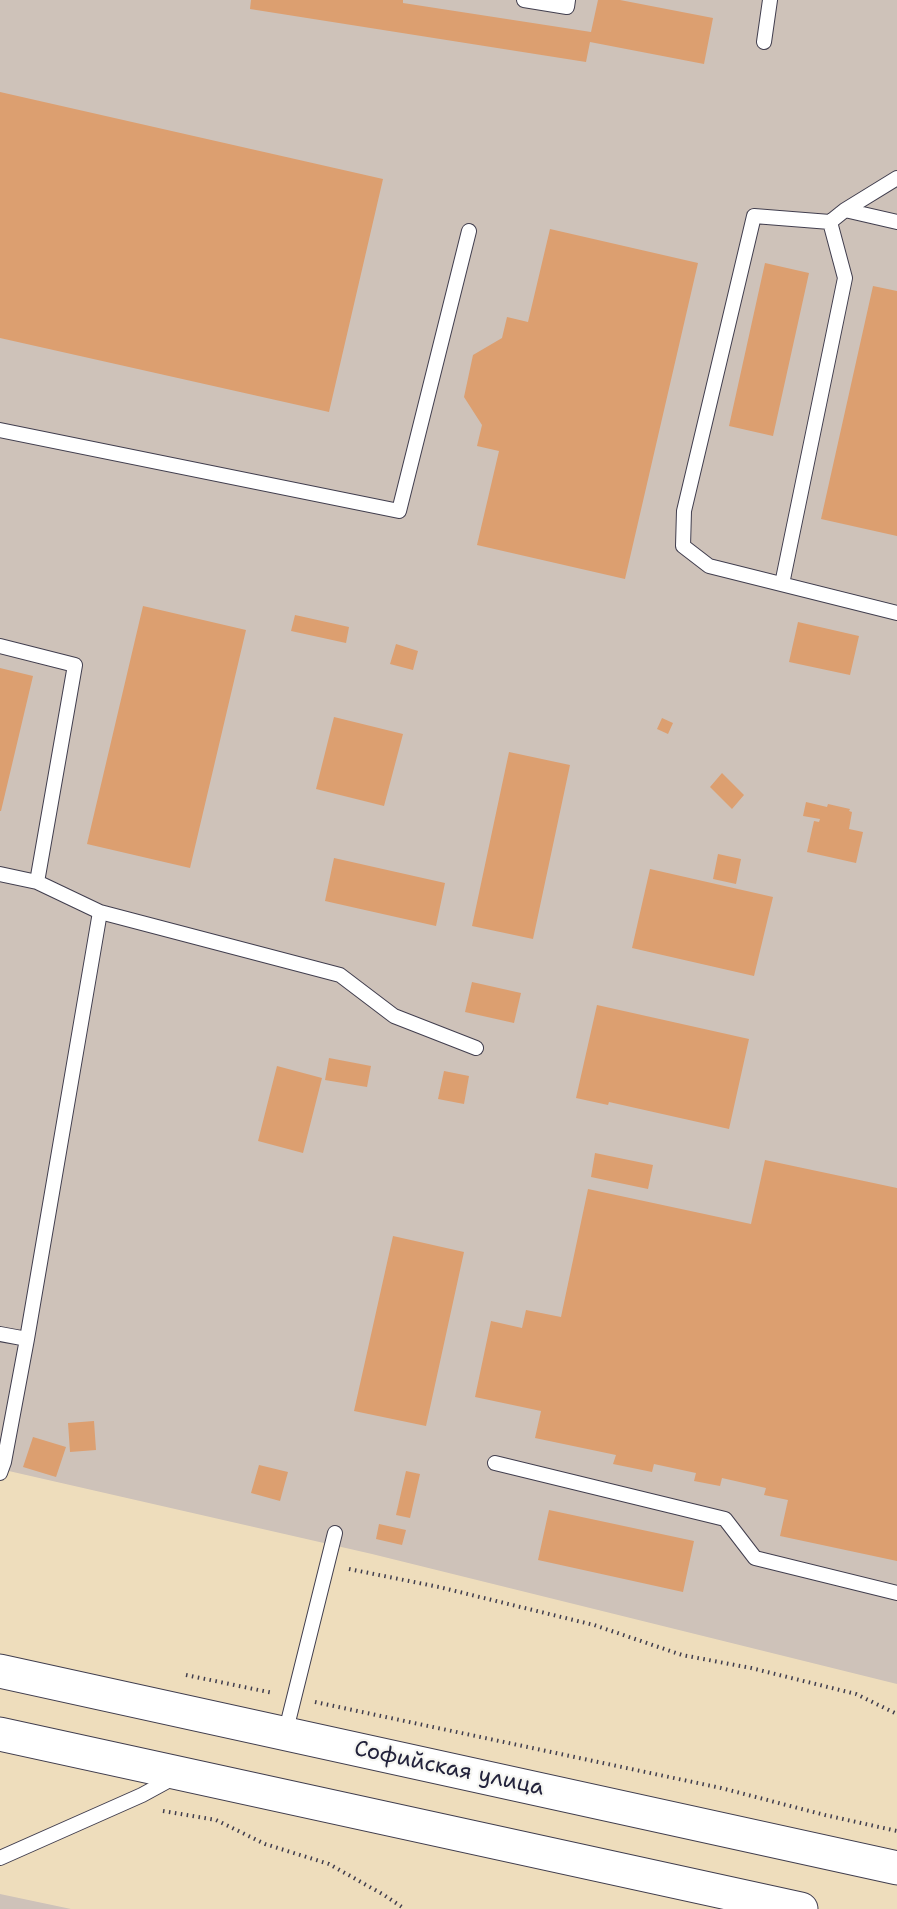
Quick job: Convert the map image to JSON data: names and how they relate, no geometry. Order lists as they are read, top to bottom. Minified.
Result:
{"streets":{"main road":["Софийская улица"]}}
